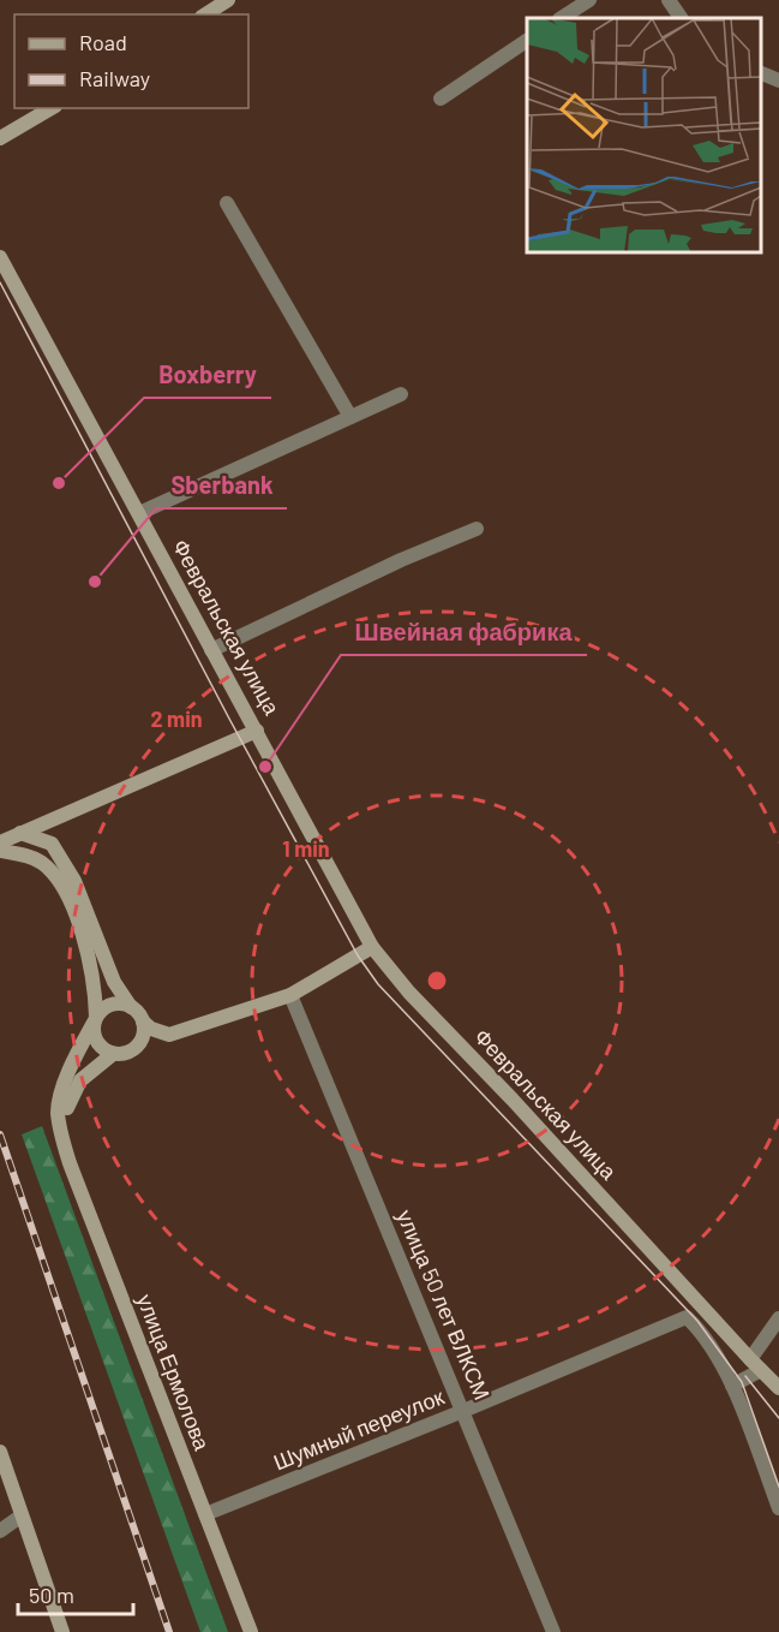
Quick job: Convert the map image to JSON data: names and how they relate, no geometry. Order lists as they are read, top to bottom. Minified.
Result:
{"streets":{"street":["Февральская улица","улица 50 лет ВЛКСМ","улица Ермолова","Шумный переулок"]},"crossings":[["улица 50 лет ВЛКСМ","Шумный переулок"],["улица Ермолова","Шумный переулок"]],"places":["Boxberry","Sberbank","Швейная фабрика"],"legend":["Road","Railway"],"scale_bar":"50 m","rings":["2 min","1 min"]}
